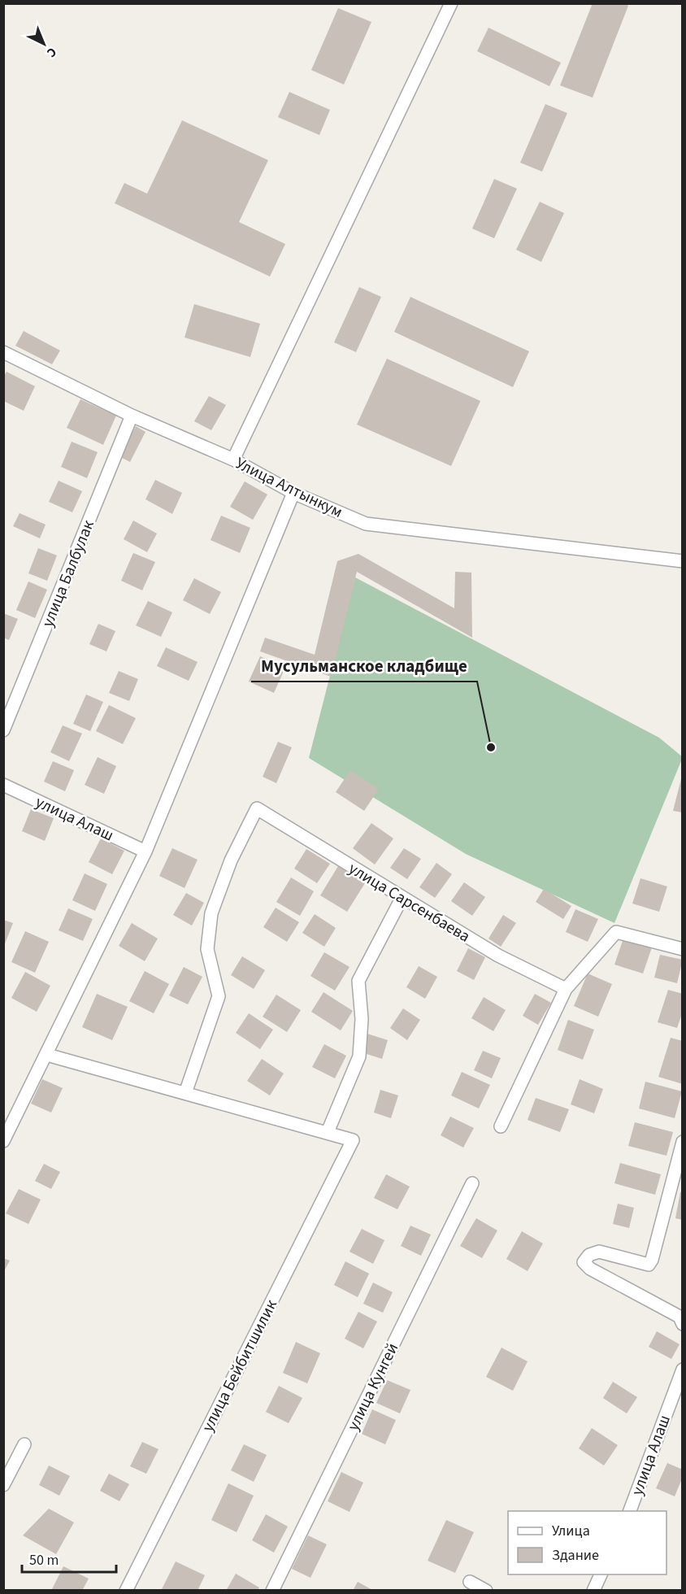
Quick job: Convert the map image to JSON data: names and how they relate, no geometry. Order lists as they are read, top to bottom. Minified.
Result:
{"streets":{"street":["Улица Алтынкум","улица Балбулак","улица Алаш","улица Сарсенбаева","улица Бейбитшилик","улица Кунгей"]},"crossings":[["Улица Алтынкум","улица Балбулак"]],"places":["Мусульманское кладбище"],"legend":["Улица","Здание"],"scale_bar":"50 m","north":"bottom right"}
